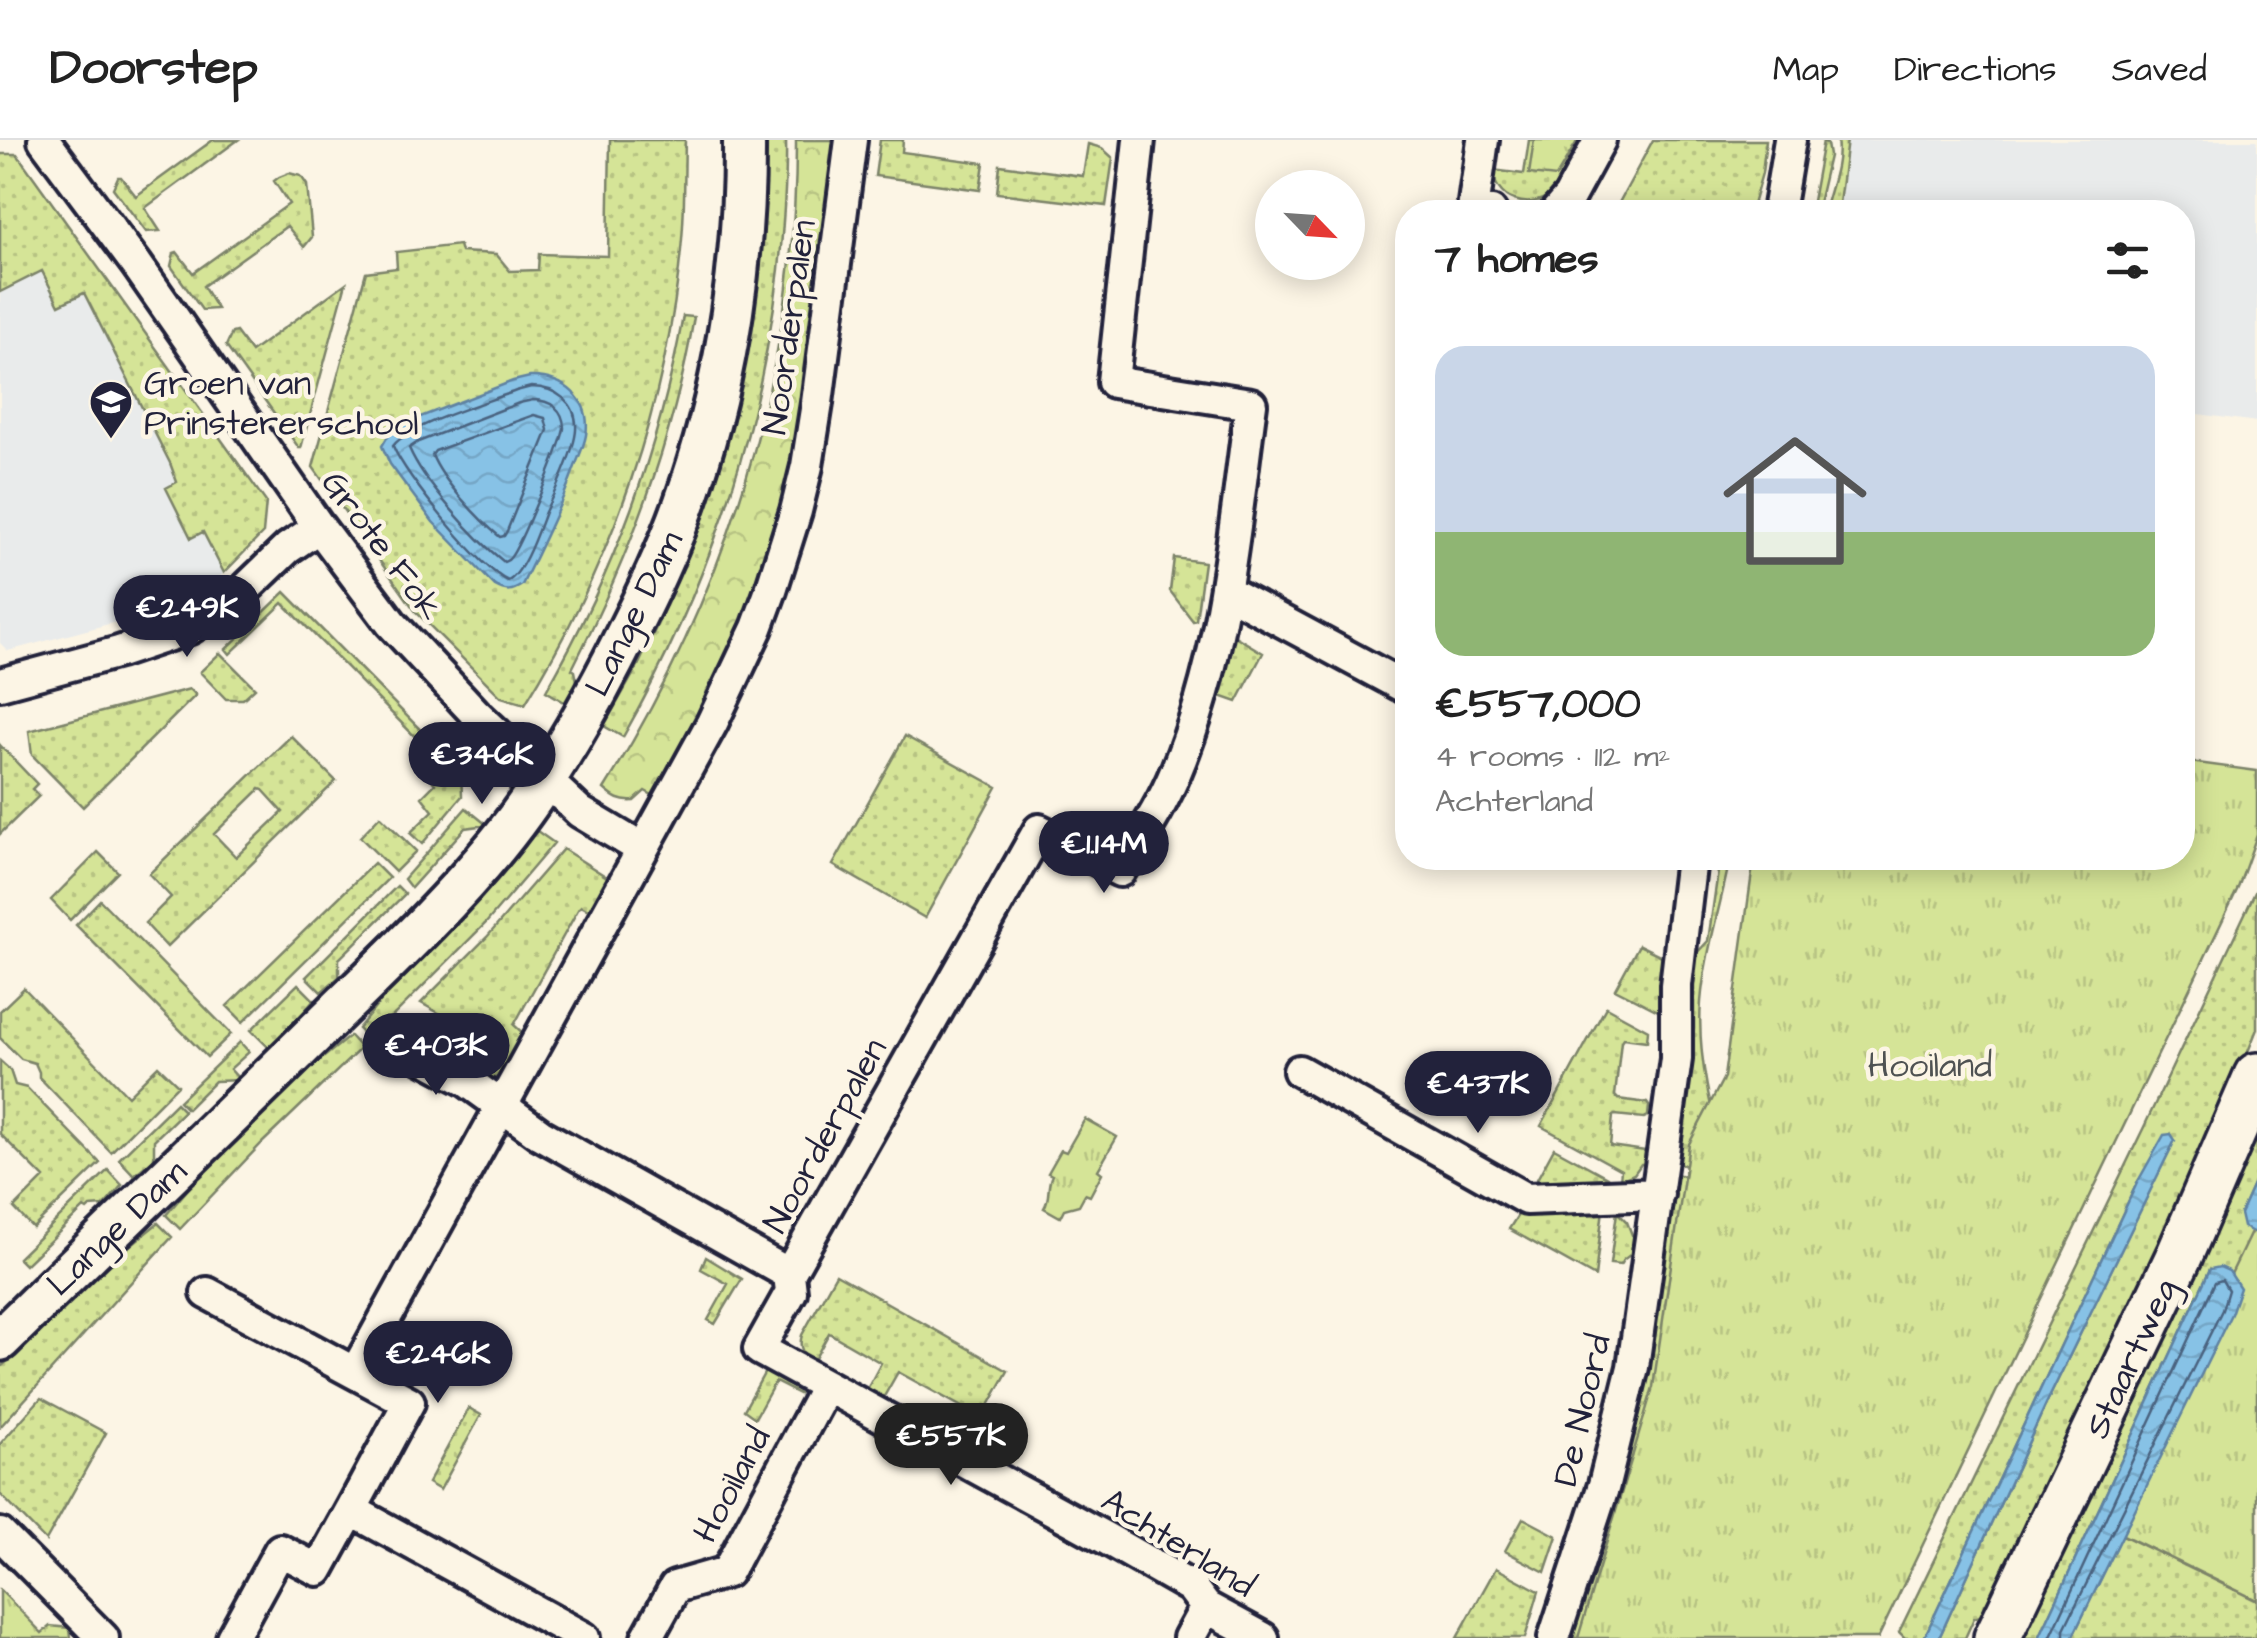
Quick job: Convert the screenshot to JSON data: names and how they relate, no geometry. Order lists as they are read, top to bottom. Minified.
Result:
{"streets":{"main road":["Staartweg"],"street":["Noorderpalen","Grote Fok","Lange Dam","De Noord","Hooiland","Achterland"]},"crossings":[["Noorderpalen","Achterland"],["Grote Fok","Lange Dam"],["Hooiland","Achterland"]],"parks":["Hooiland"],"places":{"school or university":["Groen van Prinstererschool"]},"north":"bottom right","page":{"header":"Doorstep","nav":["Map","Directions","Saved"],"heading":"7 homes","list":[{"name":"€557,000","note":"4 rooms · 112 m² · Achterland"}],"price":["€249K","€346K","€1.14M","€403K","€437K","€246K","€557K"]}}
